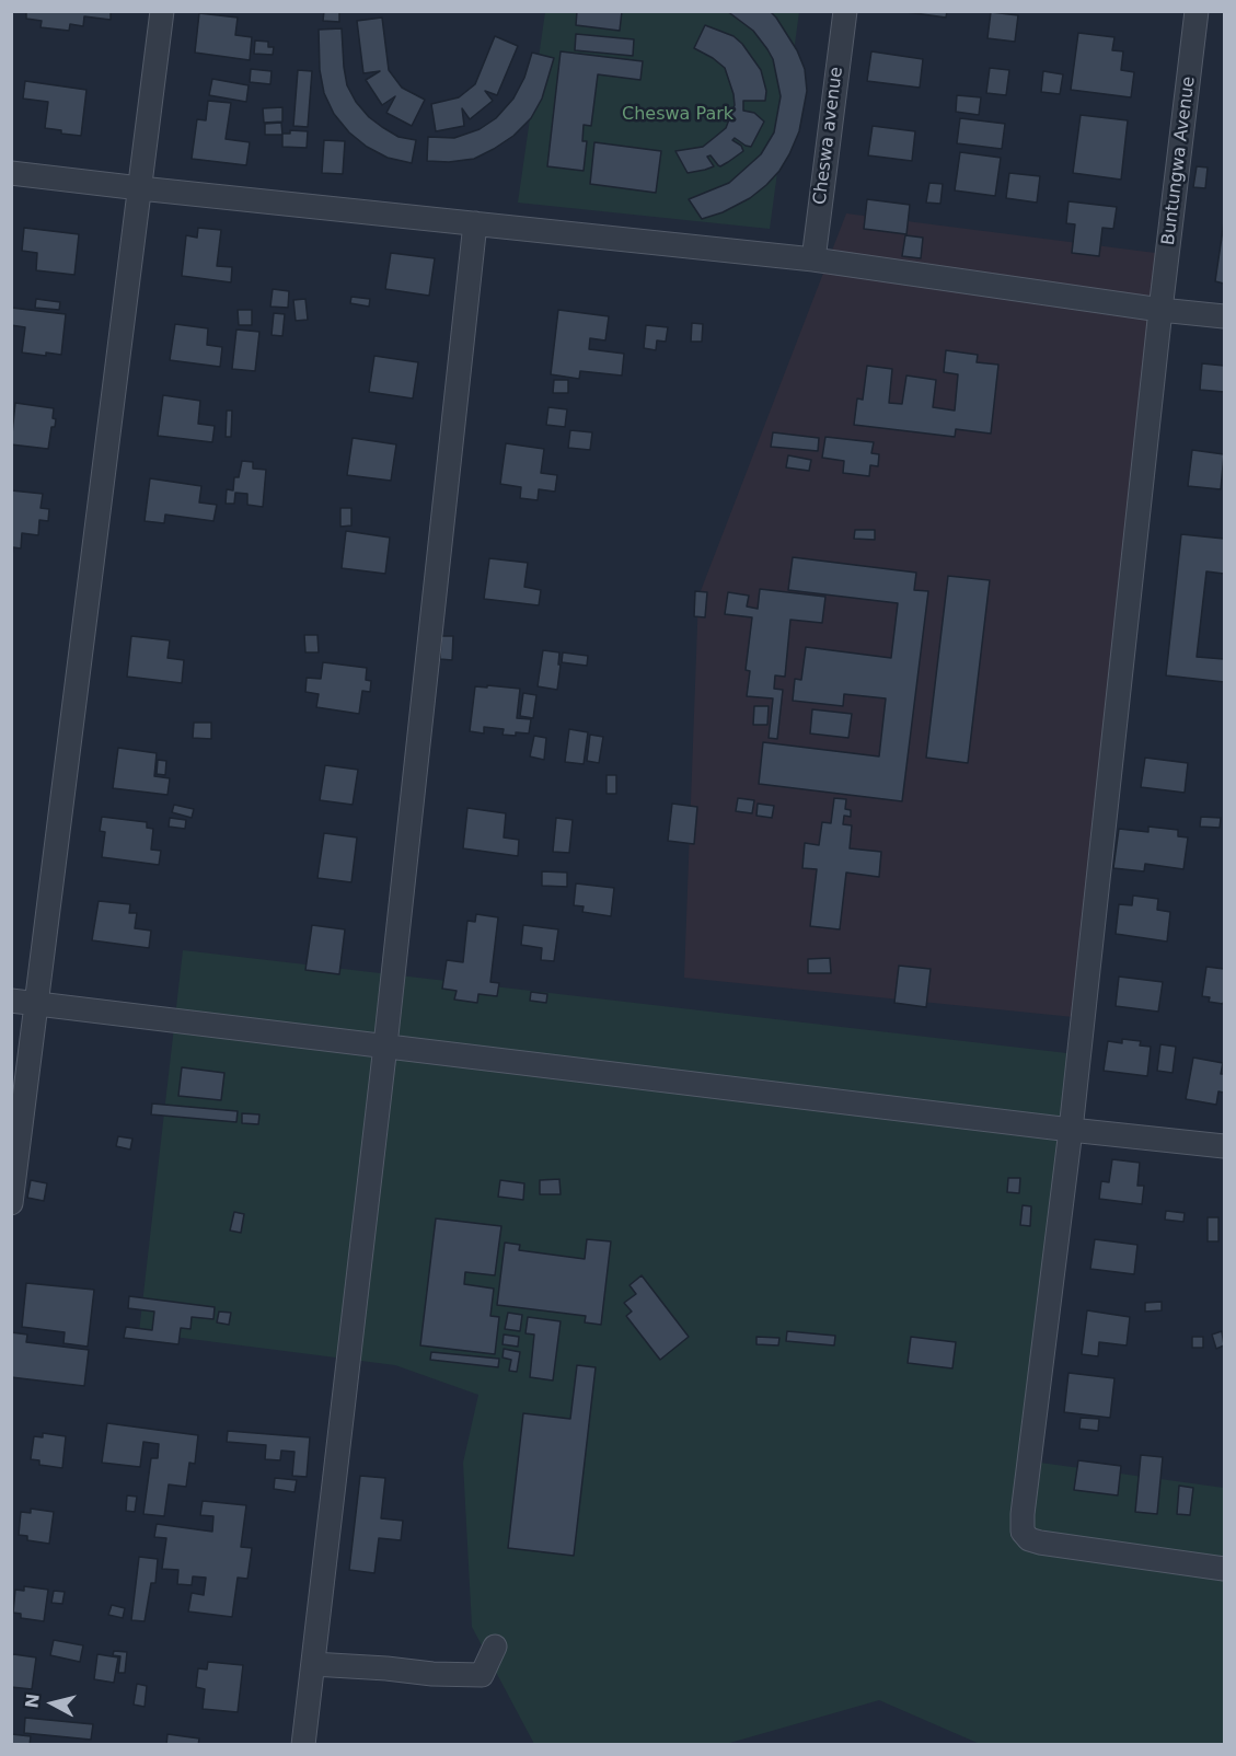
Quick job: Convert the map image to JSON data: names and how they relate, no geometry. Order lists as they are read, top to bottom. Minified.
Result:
{"streets":{"street":["Cheswa avenue","Buntungwa Avenue"]},"parks":["Cheswa Park"],"north":"left"}
